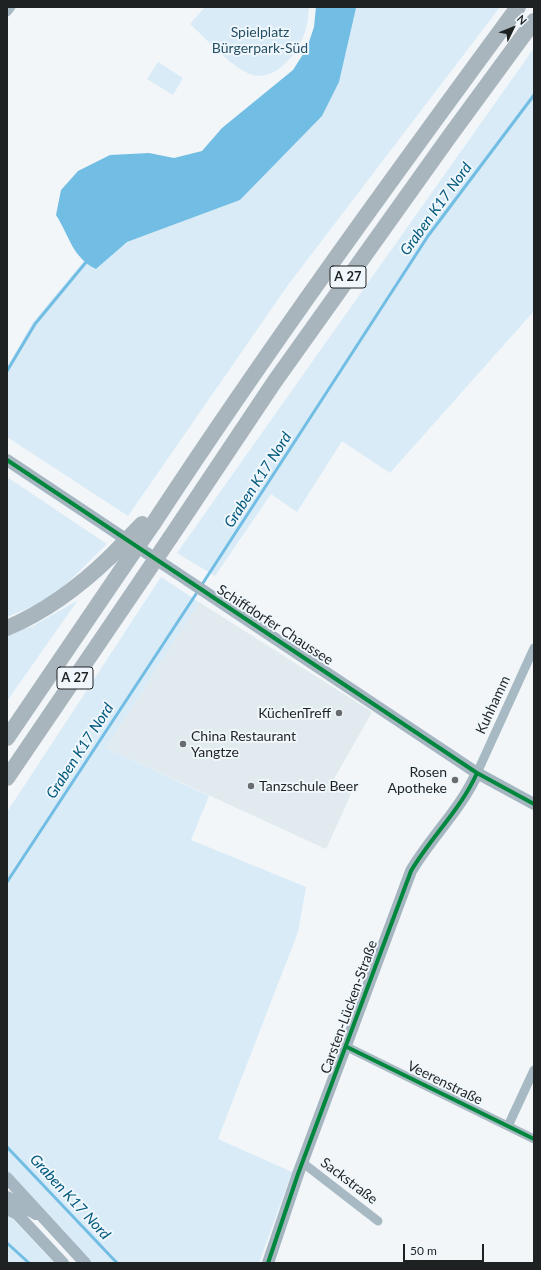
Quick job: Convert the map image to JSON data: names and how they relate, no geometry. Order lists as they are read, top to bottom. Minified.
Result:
{"streets":{"highway":["A 27"],"street":["Schiffdorfer Chaussee","Kuhhamm","Carsten-Lücken-Straße","Veerenstraße","Sackstraße"]},"crossings":[["Schiffdorfer Chaussee","Kuhhamm"],["Schiffdorfer Chaussee","Carsten-Lücken-Straße"],["Kuhhamm","Carsten-Lücken-Straße"],["Carsten-Lücken-Straße","Veerenstraße"],["Carsten-Lücken-Straße","Sackstraße"]],"water":["Graben K17 Nord"],"parks":["Spielplatz Bürgerpark-Süd"],"places":["KüchenTreff","China Restaurant Yangtze","Rosen Apotheke","Tanzschule Beer"],"scale_bar":"50 m","north":"top right"}
